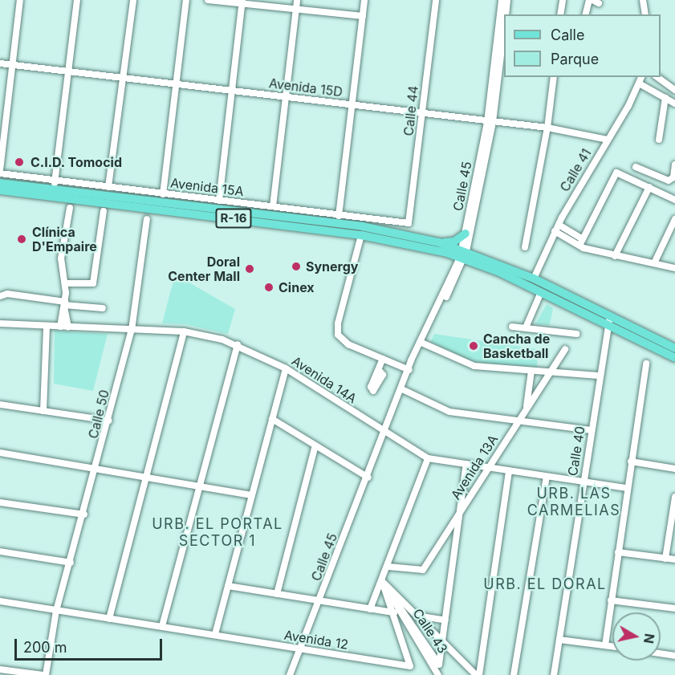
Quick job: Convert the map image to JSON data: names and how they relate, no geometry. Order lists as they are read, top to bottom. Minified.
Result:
{"streets":{"main road":["R-16"],"street":["Avenida 15D","Calle 44","Calle 41","Calle 45","Avenida 15A","Avenida 14A","Calle 50","Calle 40","Avenida 13A","Calle 43","Avenida 12"]},"crossings":[["Avenida 15D","Calle 44"],["Avenida 15D","Calle 41"],["Avenida 15D","Calle 45"],["Calle 44","Avenida 15A"],["Calle 41","R-16"],["Calle 45","R-16"],["Calle 45","Avenida 14A"],["Calle 45","Avenida 12"],["Avenida 15A","R-16"],["R-16","Calle 40"],["Avenida 14A","Calle 50"],["Avenida 14A","Calle 40"],["Avenida 14A","Calle 43"],["Calle 50","Avenida 12"],["Calle 43","Avenida 12"]],"districts":["URB. LAS CARMELIAS","URB. EL PORTAL SECTOR 1","URB. EL DORAL"],"places":["C.I.D. Tomocid","Clínica D'Empaire","Synergy","Doral Center Mall","Cinex","Cancha de Basketball"],"legend":["Calle","Parque"],"scale_bar":"200 m","north":"right"}
